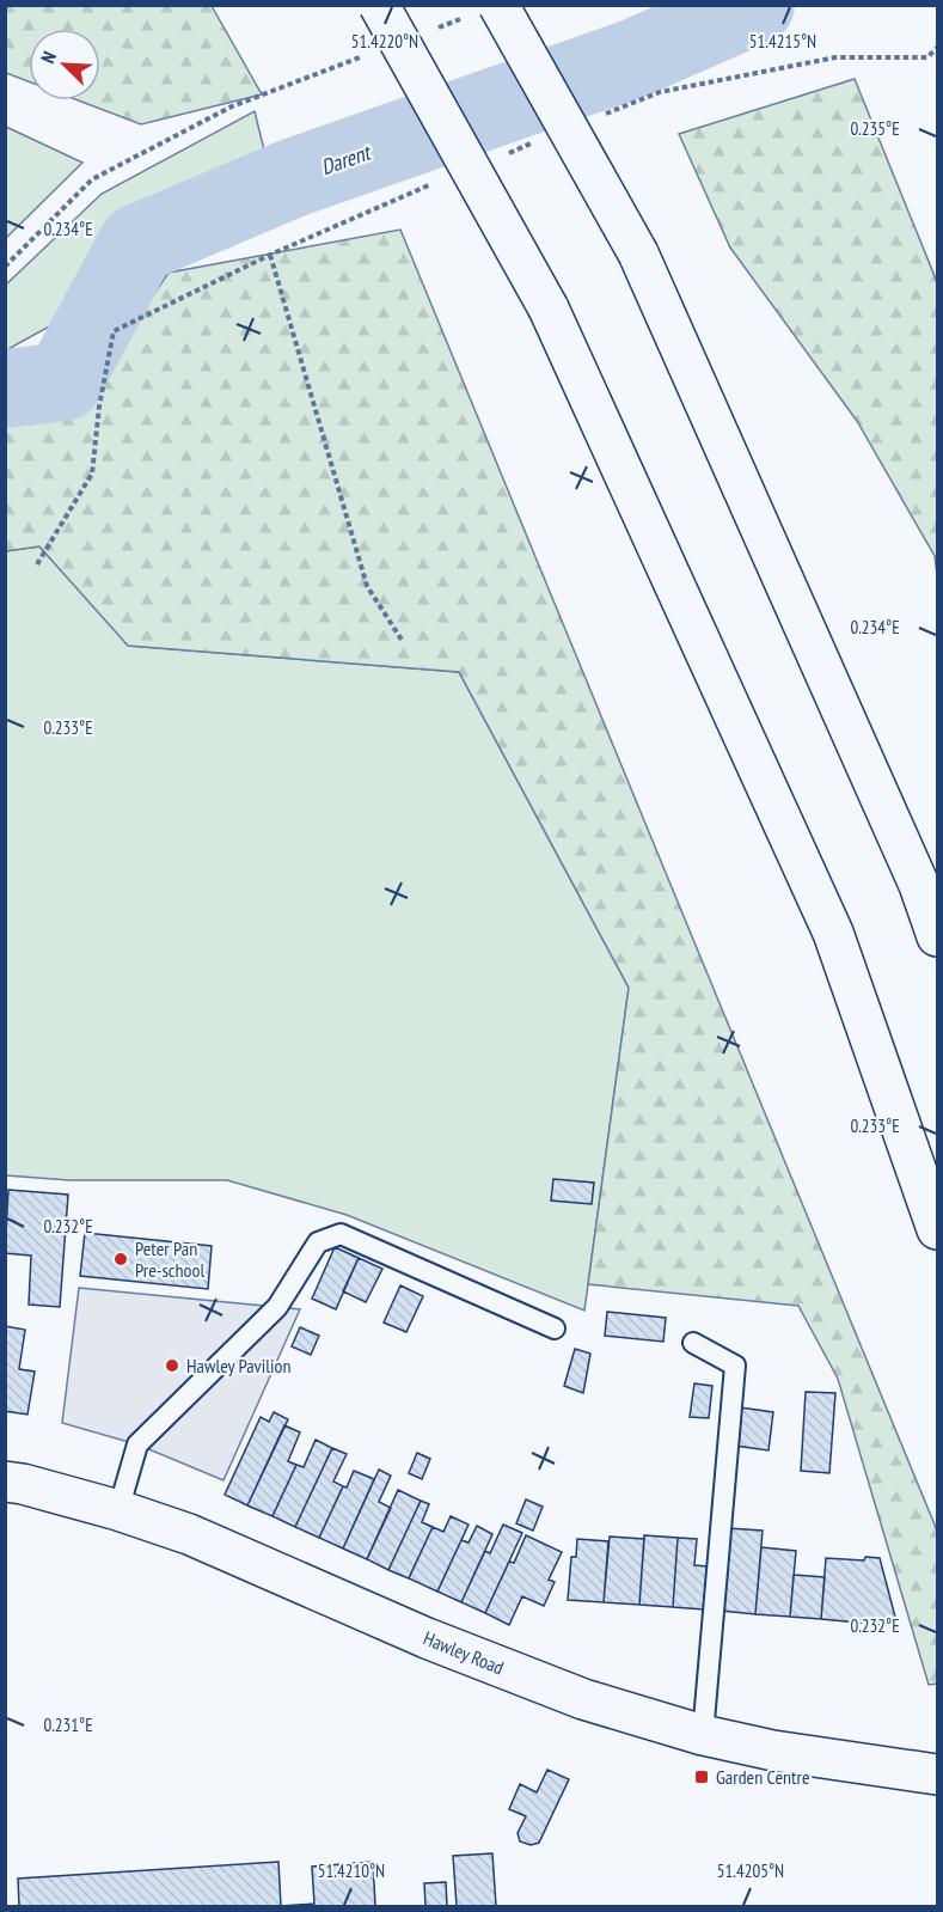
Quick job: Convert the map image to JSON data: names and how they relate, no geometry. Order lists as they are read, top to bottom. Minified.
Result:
{"streets":{"main road":["Hawley Road"]},"water":["Darent"],"places":{"other":["Peter Pan Pre-school","Hawley Pavilion"],"transit":["Garden Centre"]},"north":"top left","coordinates":["51.4220°N","51.4215°N","0.235°E","0.234°E","0.233°E","0.232°E","0.231°E","51.4210°N","51.4205°N"]}
